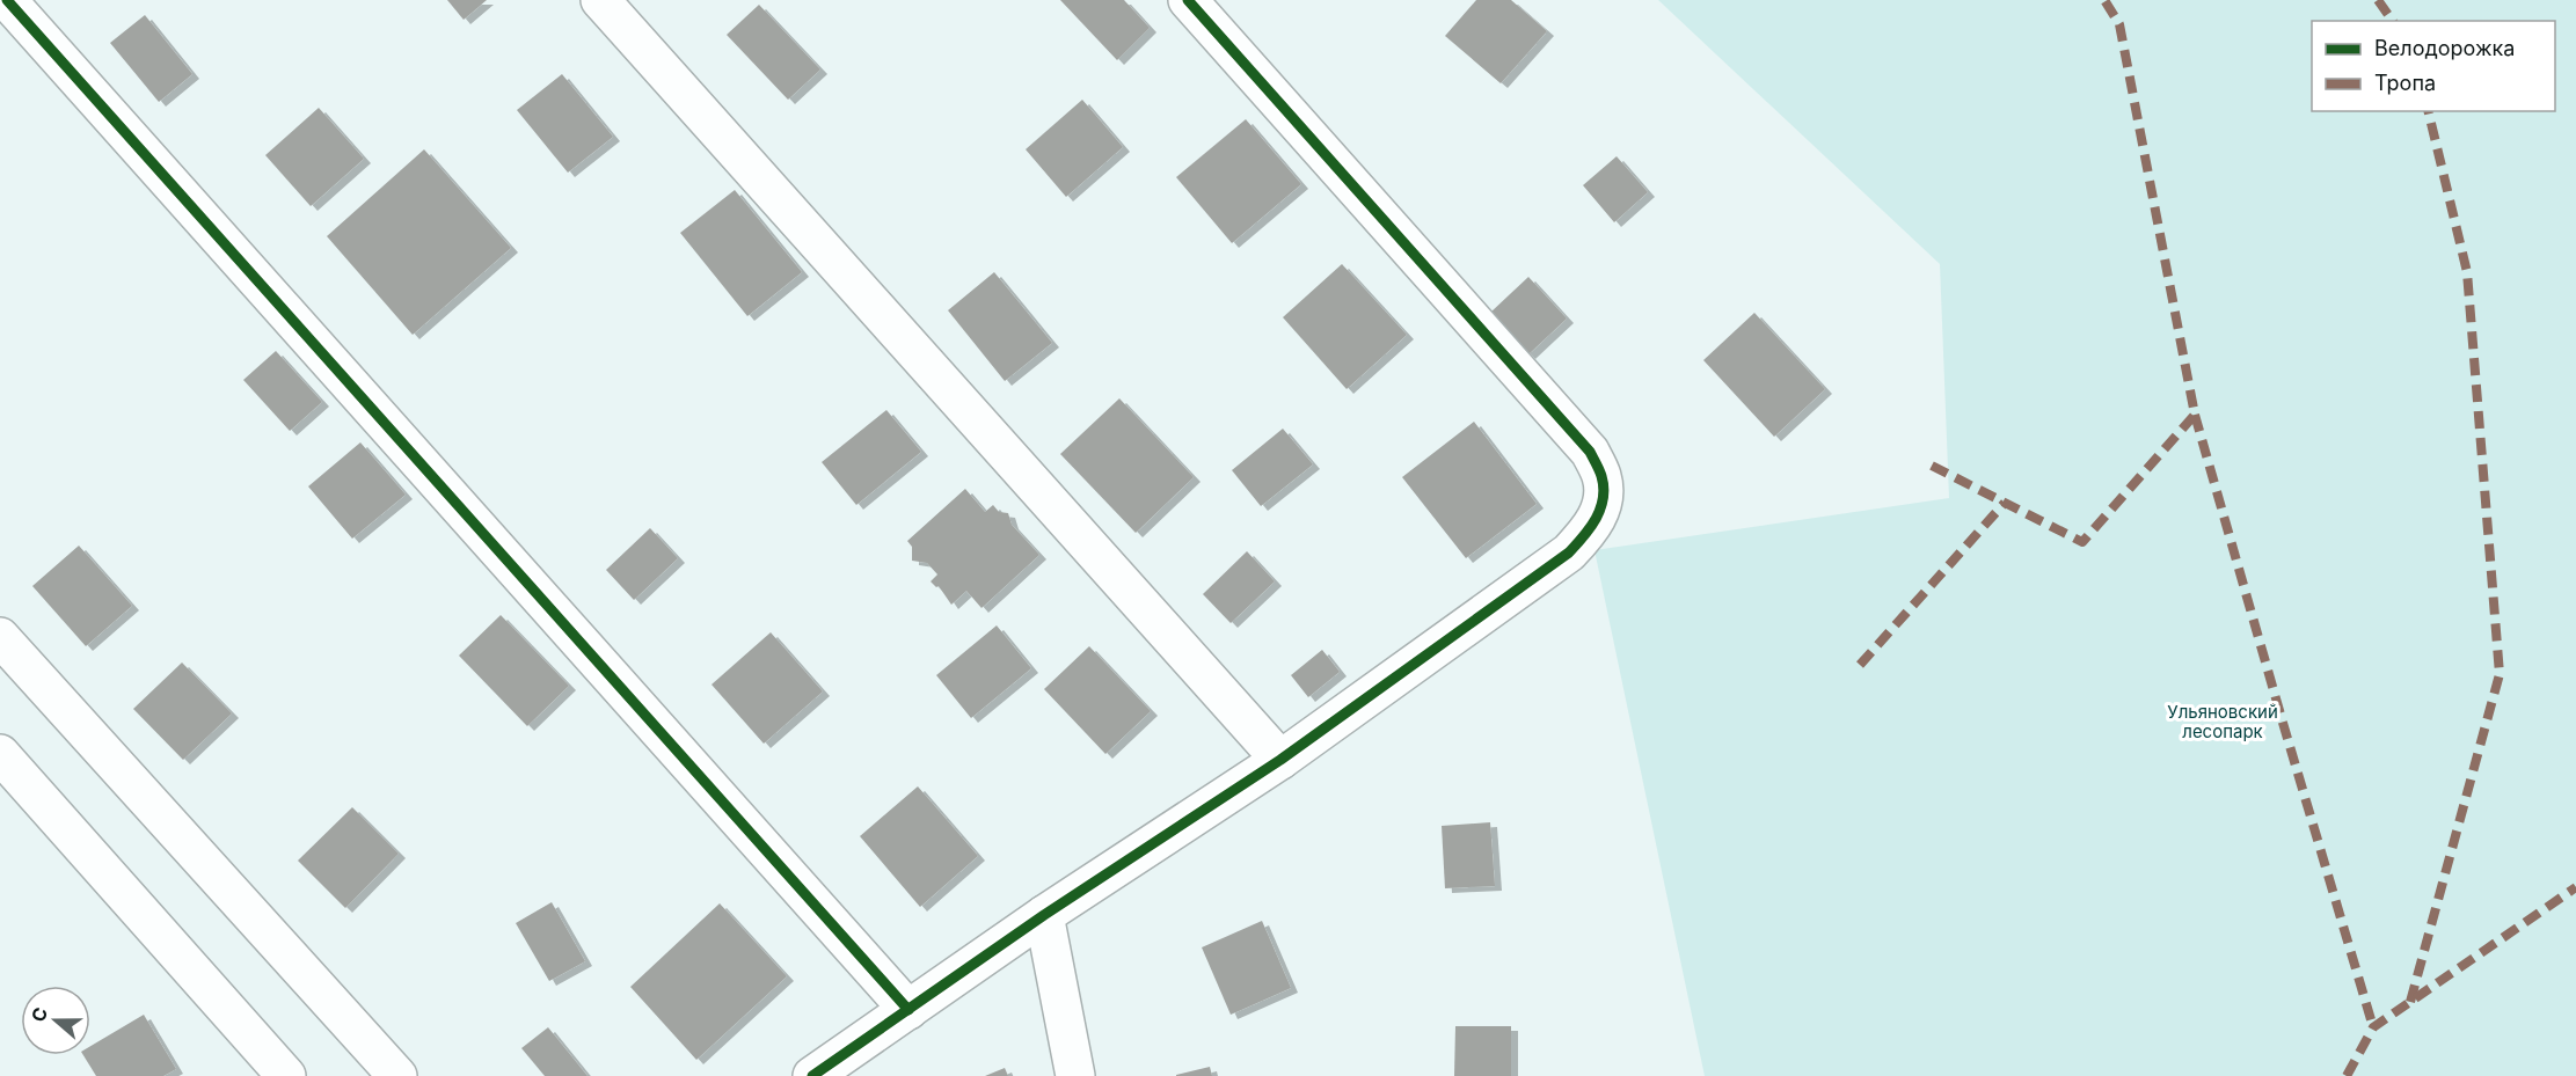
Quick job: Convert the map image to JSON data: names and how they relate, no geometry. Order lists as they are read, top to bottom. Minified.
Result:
{"parks":["Ульяновский лесопарк"],"legend":["Велодорожка","Тропа"],"north":"left"}
